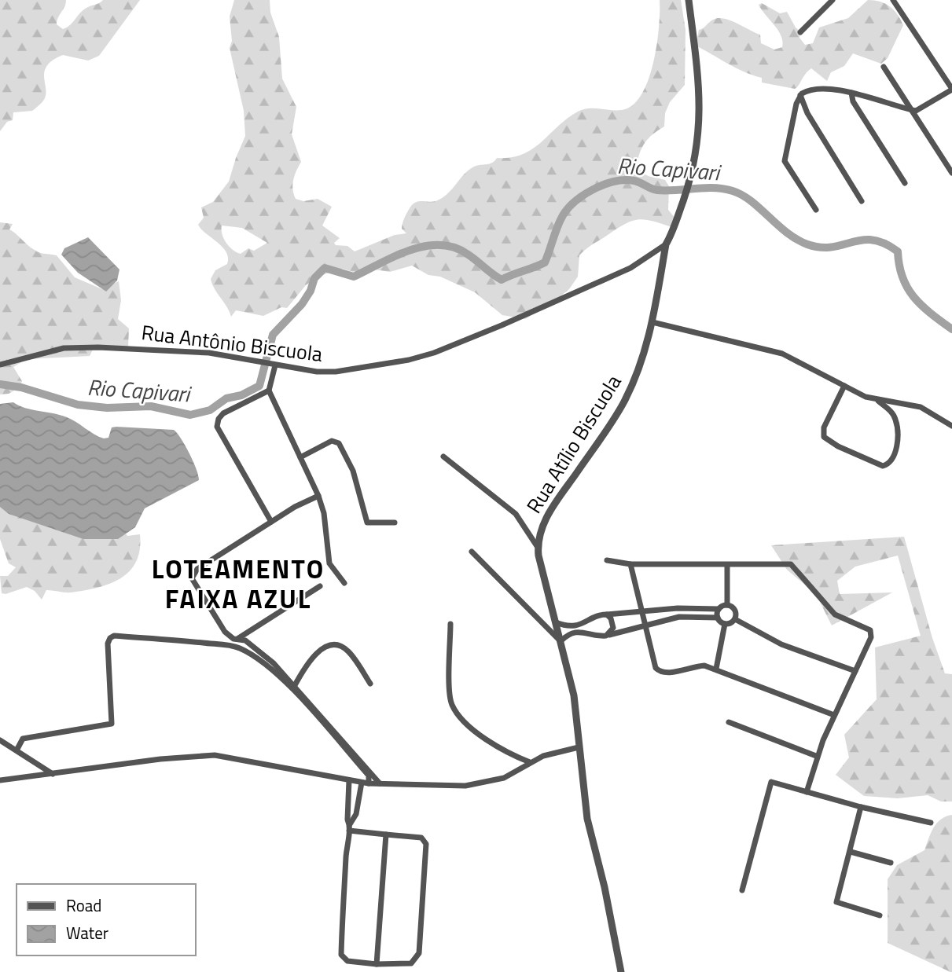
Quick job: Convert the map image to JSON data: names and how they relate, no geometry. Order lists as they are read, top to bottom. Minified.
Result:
{"streets":{"street":["Rua Antônio Biscuola","Rua Atílio Biscuola"]},"crossings":[["Rua Antônio Biscuola","Rua Atílio Biscuola"]],"districts":["LOTEAMENTO FAIXA AZUL"],"water":["Rio Capivari"],"legend":["Road","Water"]}
